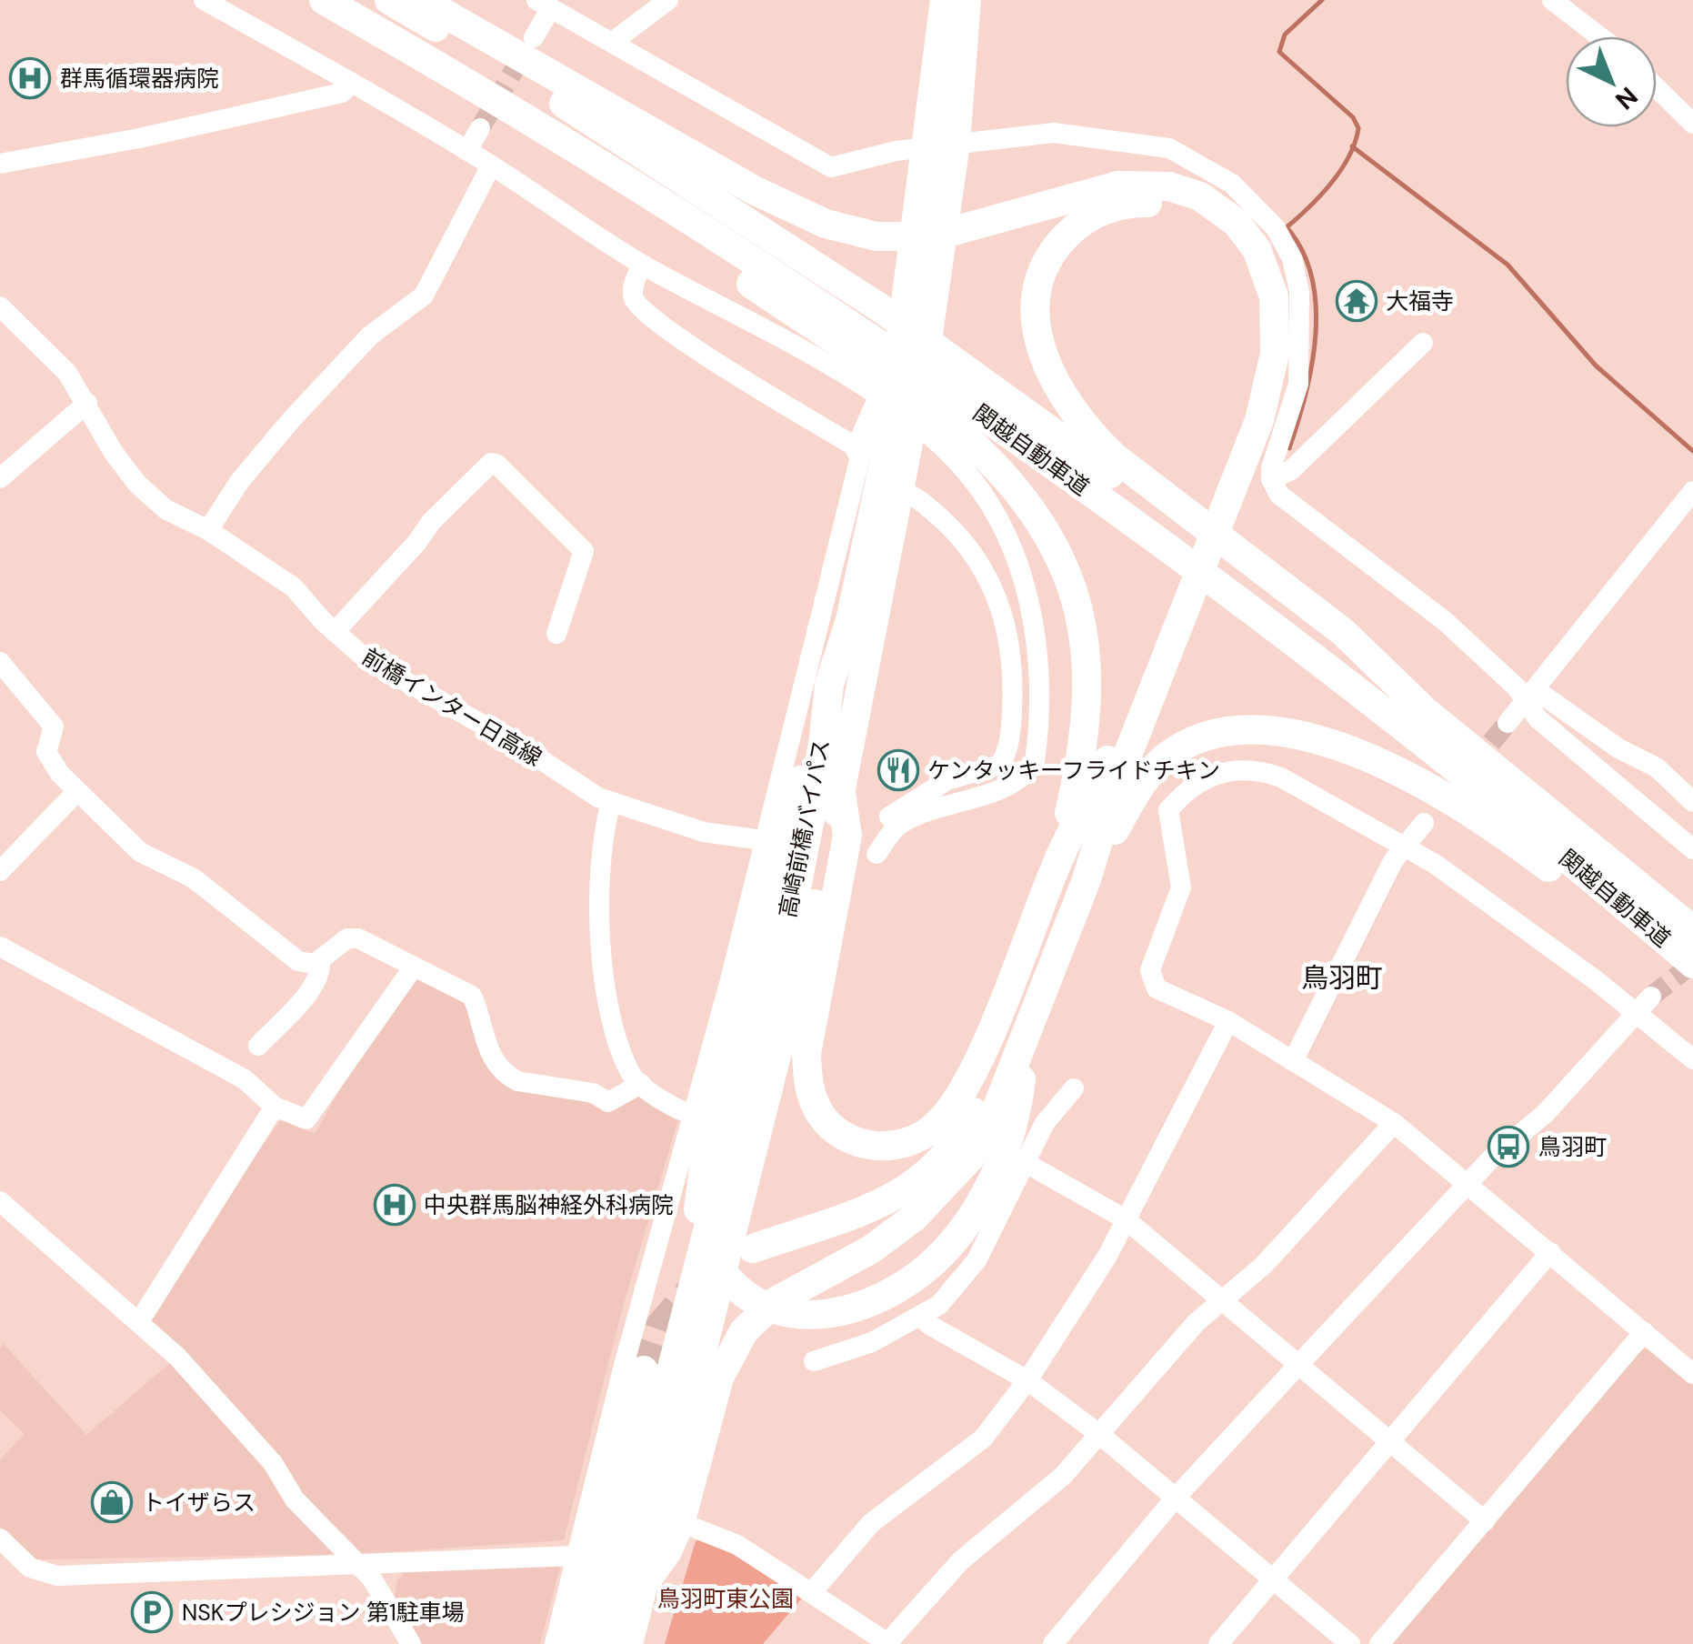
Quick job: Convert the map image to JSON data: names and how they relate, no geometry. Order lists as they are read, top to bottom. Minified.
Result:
{"streets":{"highway":["関越自動車道","高崎前橋バイパス"],"street":["前橋インター日高線"]},"districts":["鳥羽町"],"parks":["鳥羽町東公園"],"places":{"hospital":["群馬循環器病院","中央群馬脳神経外科病院"],"temple":["大福寺"],"restaurant":["ケンタッキーフライドチキン"],"bus stop":["鳥羽町"],"shop":["トイザらス"],"parking":["NSKプレシジョン 第1駐車場"]},"north":"bottom right"}
